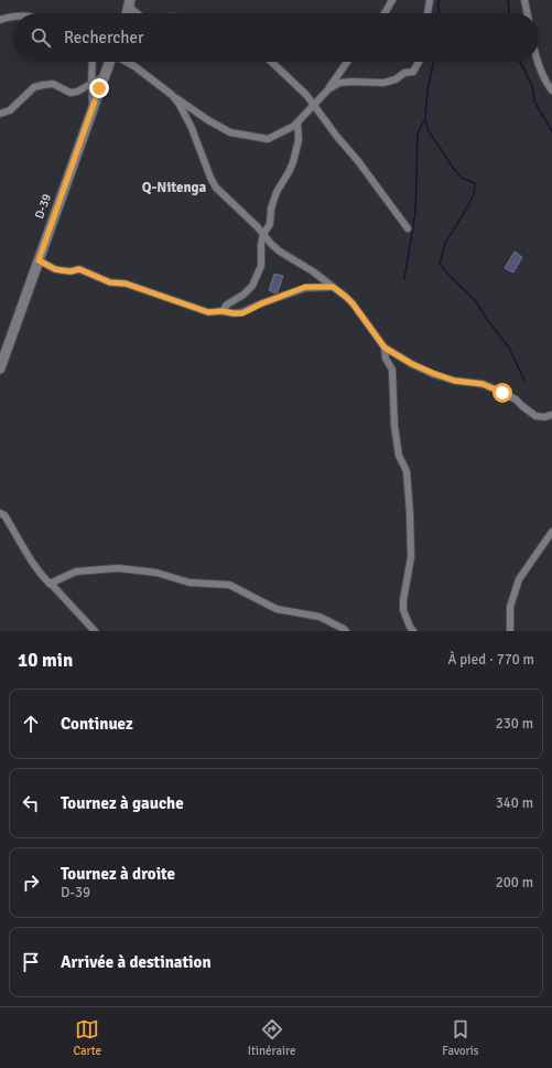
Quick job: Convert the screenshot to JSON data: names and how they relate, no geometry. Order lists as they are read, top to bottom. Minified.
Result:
{"streets":{"main road":["D-39"]},"districts":["Q-Nitenga"],"page":{"search":"Rechercher","heading":["10 min","À pied · 770 m"],"list":[["Continuez","230 m"],["Tournez à gauche","340 m"],["Tournez à droite","D-39","200 m"],"Arrivée à destination"],"nav":["Carte","Itinéraire","Favoris"]}}
